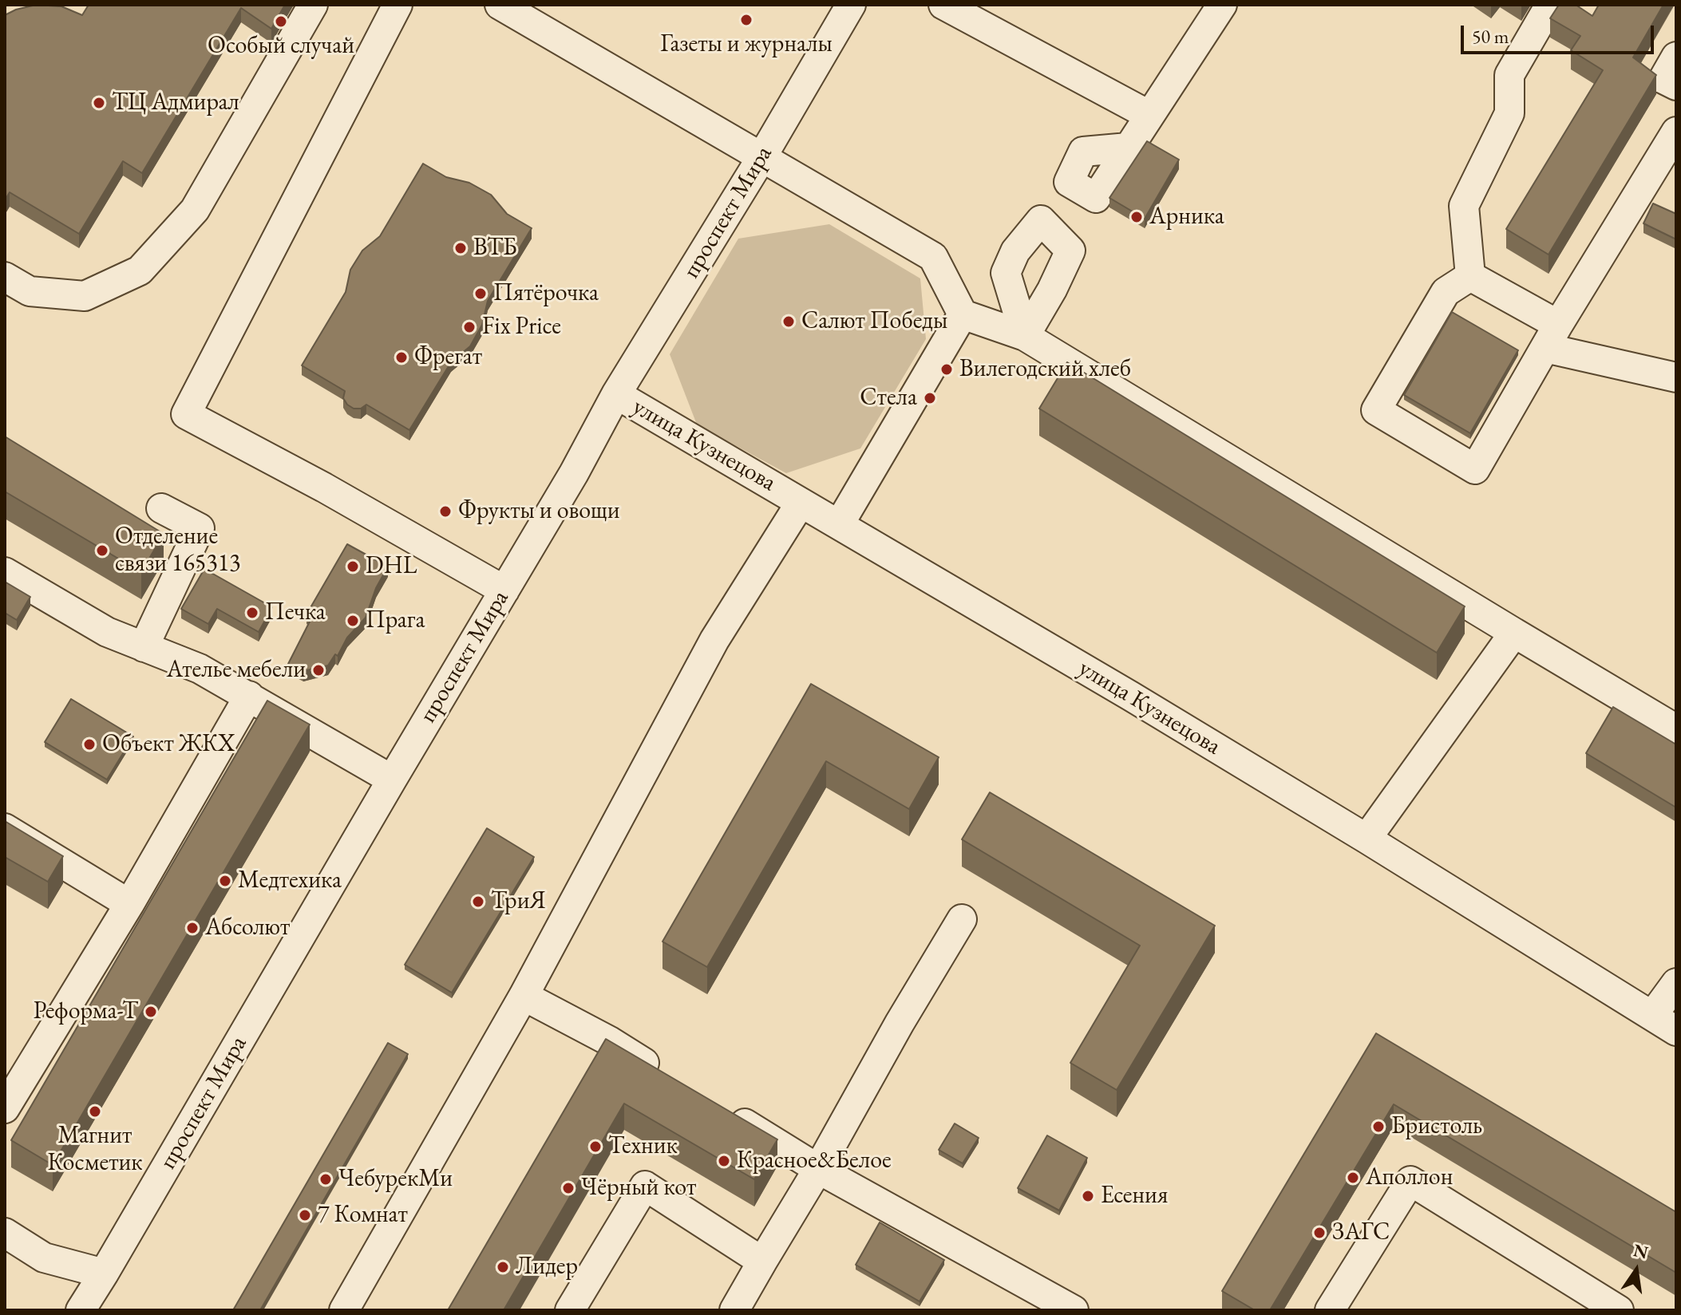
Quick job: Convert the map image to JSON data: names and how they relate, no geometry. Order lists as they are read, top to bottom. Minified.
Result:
{"streets":{"street":["проспект Мира","улица Кузнецова"]},"crossings":[["проспект Мира","улица Кузнецова"]],"places":["Газеты и журналы","Особый случай","ТЦ Адмирал","Арника","ВТБ","Пятёрочка","Салют Победы","Fix Price","Фрегат","Вилегодский хлеб","Стела","Фрукты и овощи","Отделение связи 165313","DHL","Печка","Прага","Ателье мебели","Объект ЖКХ","Медтехика","ТриЯ","Абсолют","Реформа-Т","Магнит Косметик","Бристоль","Техник","Красное&Белое","Аполлон","ЧебурекМи","Чёрный кот","Есения","7 Комнат","ЗАГС","Лидер"],"scale_bar":"50 m","north":"top"}
